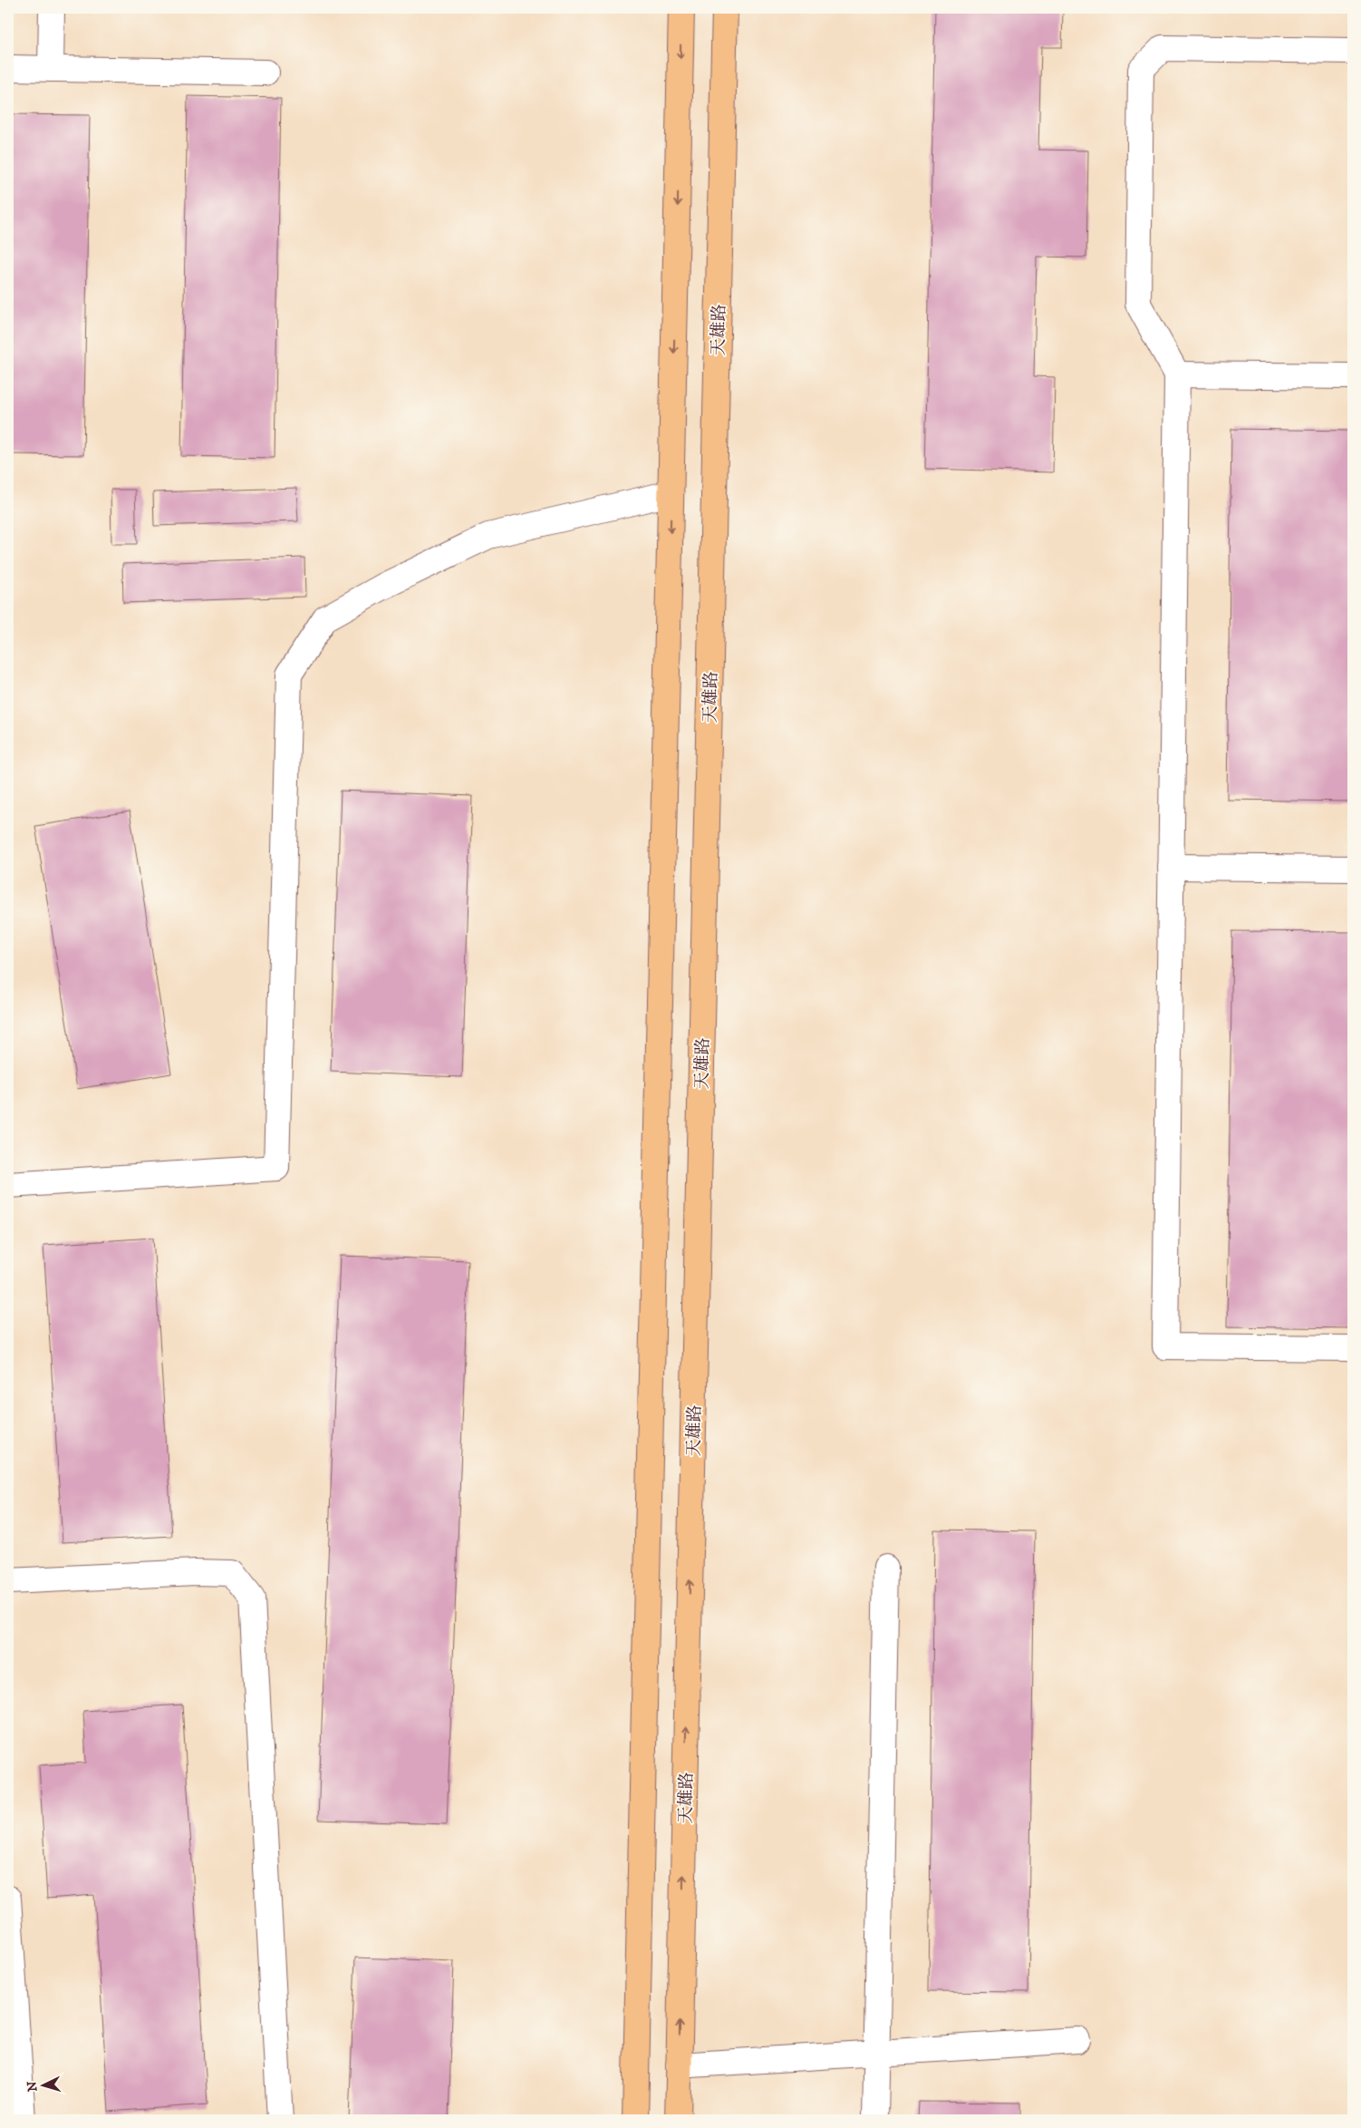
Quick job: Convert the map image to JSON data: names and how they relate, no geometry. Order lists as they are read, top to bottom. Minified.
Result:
{"streets":{"main road":["天雄路"]},"north":"left"}
